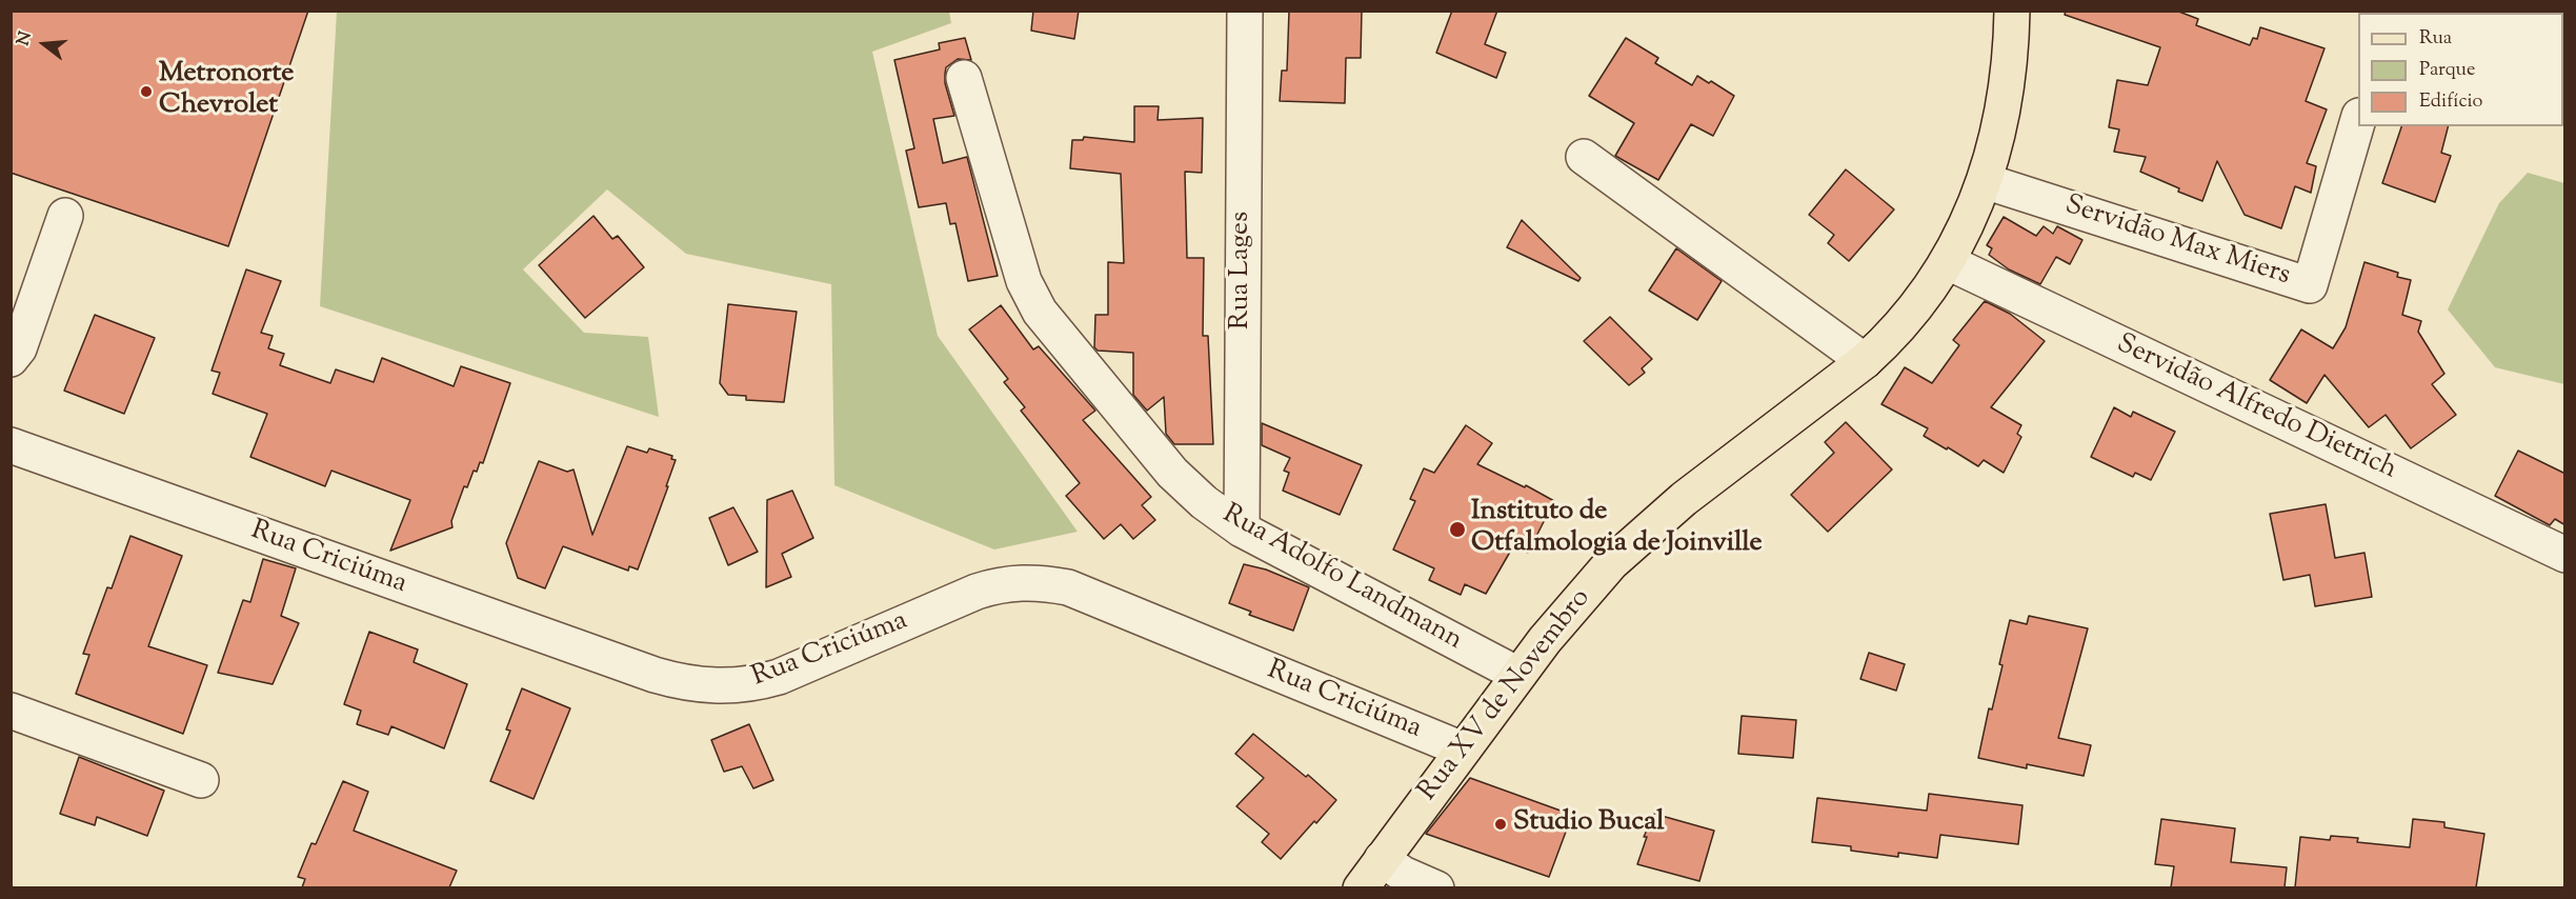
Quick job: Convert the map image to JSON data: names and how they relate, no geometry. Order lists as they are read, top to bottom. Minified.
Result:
{"streets":{"main road":["Rua XV de Novembro"],"street":["Servidão Max Miers","Rua Lages","Servidão Alfredo Dietrich","Rua Criciúma","Rua Adolfo Landmann"]},"crossings":[["Servidão Max Miers","Rua XV de Novembro"],["Rua Lages","Rua Adolfo Landmann"],["Servidão Alfredo Dietrich","Rua XV de Novembro"],["Rua Criciúma","Rua XV de Novembro"],["Rua Adolfo Landmann","Rua XV de Novembro"]],"places":["Metronorte Chevrolet","Instituto de Otfalmologia de Joinville","Studio Bucal"],"legend":["Rua","Parque","Edifício"],"north":"left"}
